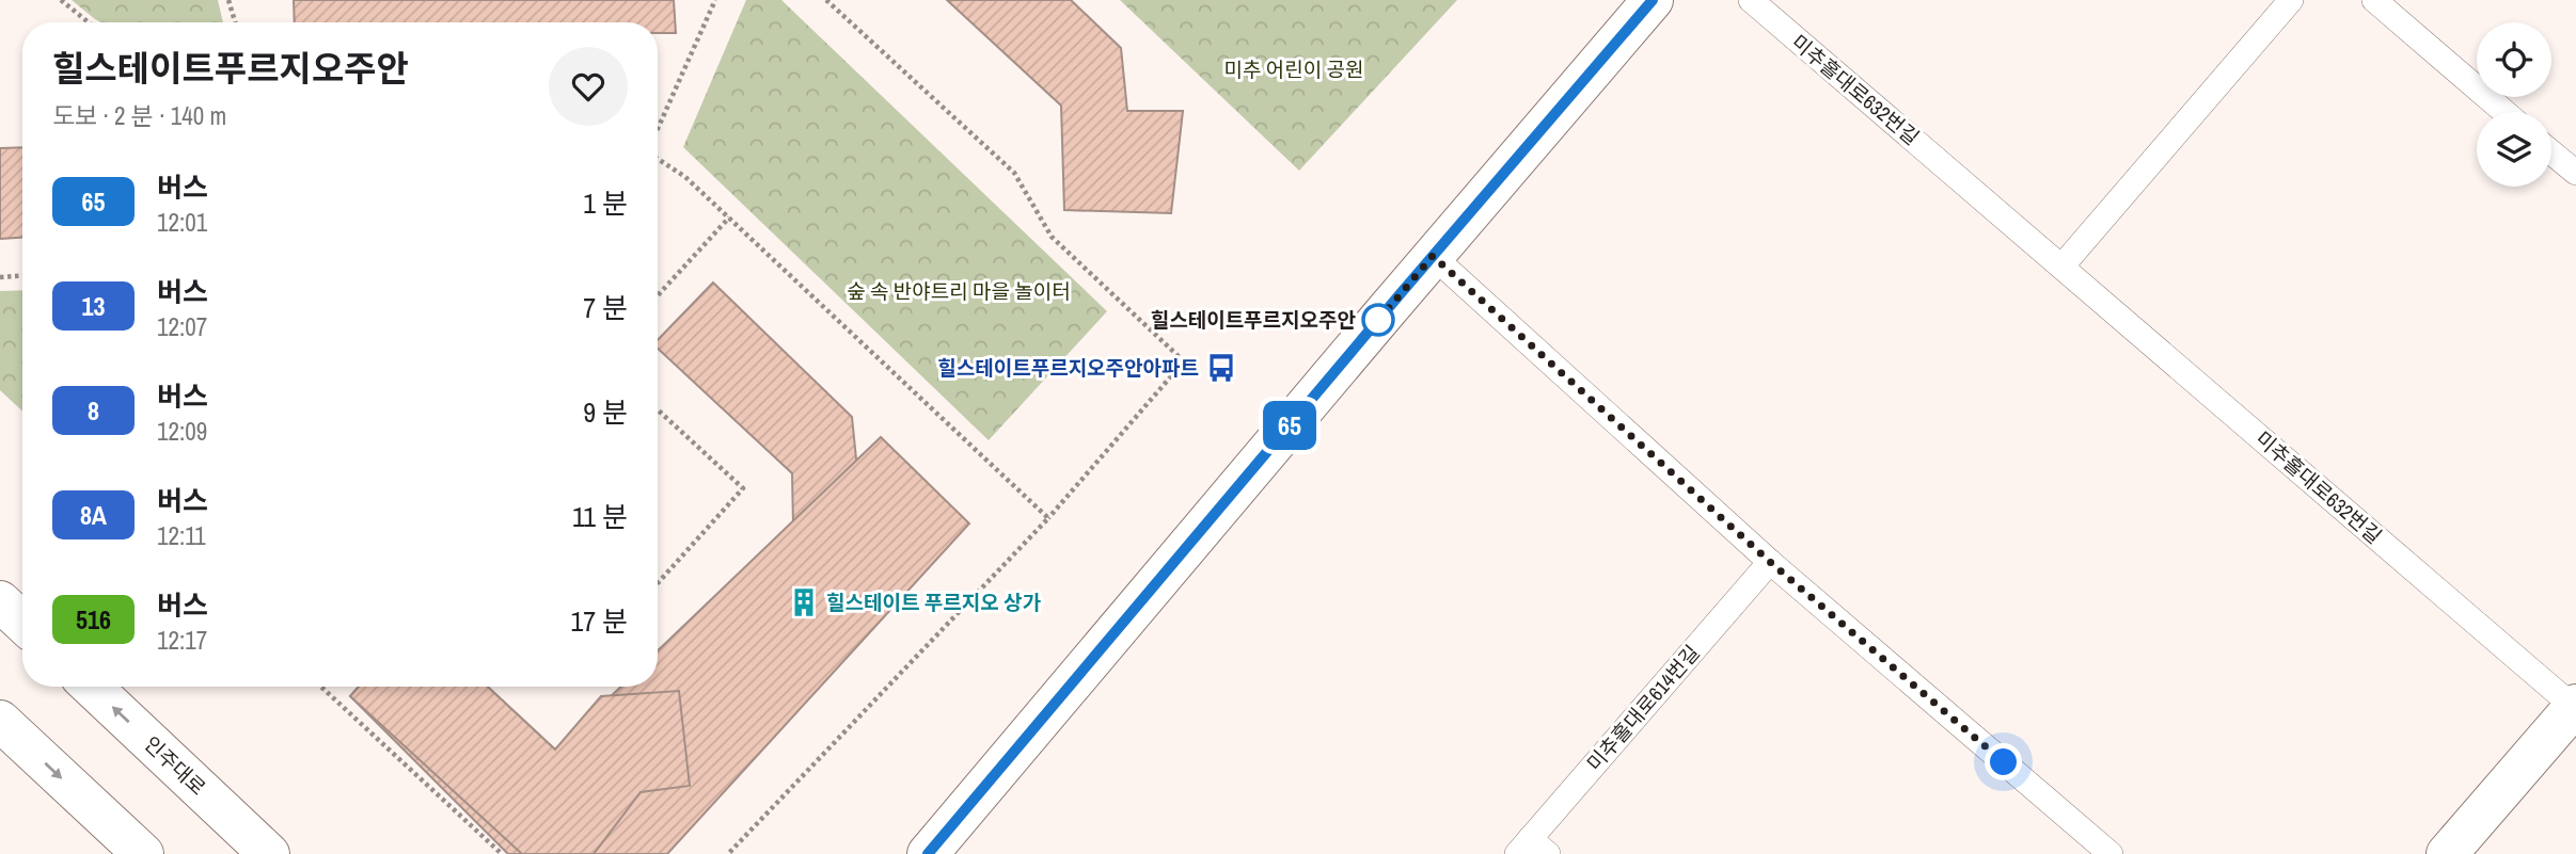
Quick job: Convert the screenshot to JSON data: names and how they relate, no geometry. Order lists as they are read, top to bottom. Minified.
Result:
{"streets":{"main road":["인주대로"],"lane":["미추홀대로632번길","미추홀대로614번길"]},"parks":["미추 어린이 공원","숲 속 반야트리 마을 놀이터"],"places":{"other":["힐스테이트푸르지오주안"],"bus stop":["힐스테이트푸르지오주안아파트"],"building":["힐스테이트 푸르지오 상가"]},"lines":["bus line 65"],"page":{"on_map":"65","heading":["힐스테이트푸르지오주안","도보 · 2 분 · 140 m"],"list":[{"mark":"65","name":"버스","note":"12:01","value":"1 분"},{"mark":"13","name":"버스","note":"12:07","value":"7 분"},{"mark":"8","name":"버스","note":"12:09","value":"9 분"},{"mark":"8A","name":"버스","note":"12:11","value":"11 분"},{"mark":"516","name":"버스","note":"12:17","value":"17 분"}]}}
